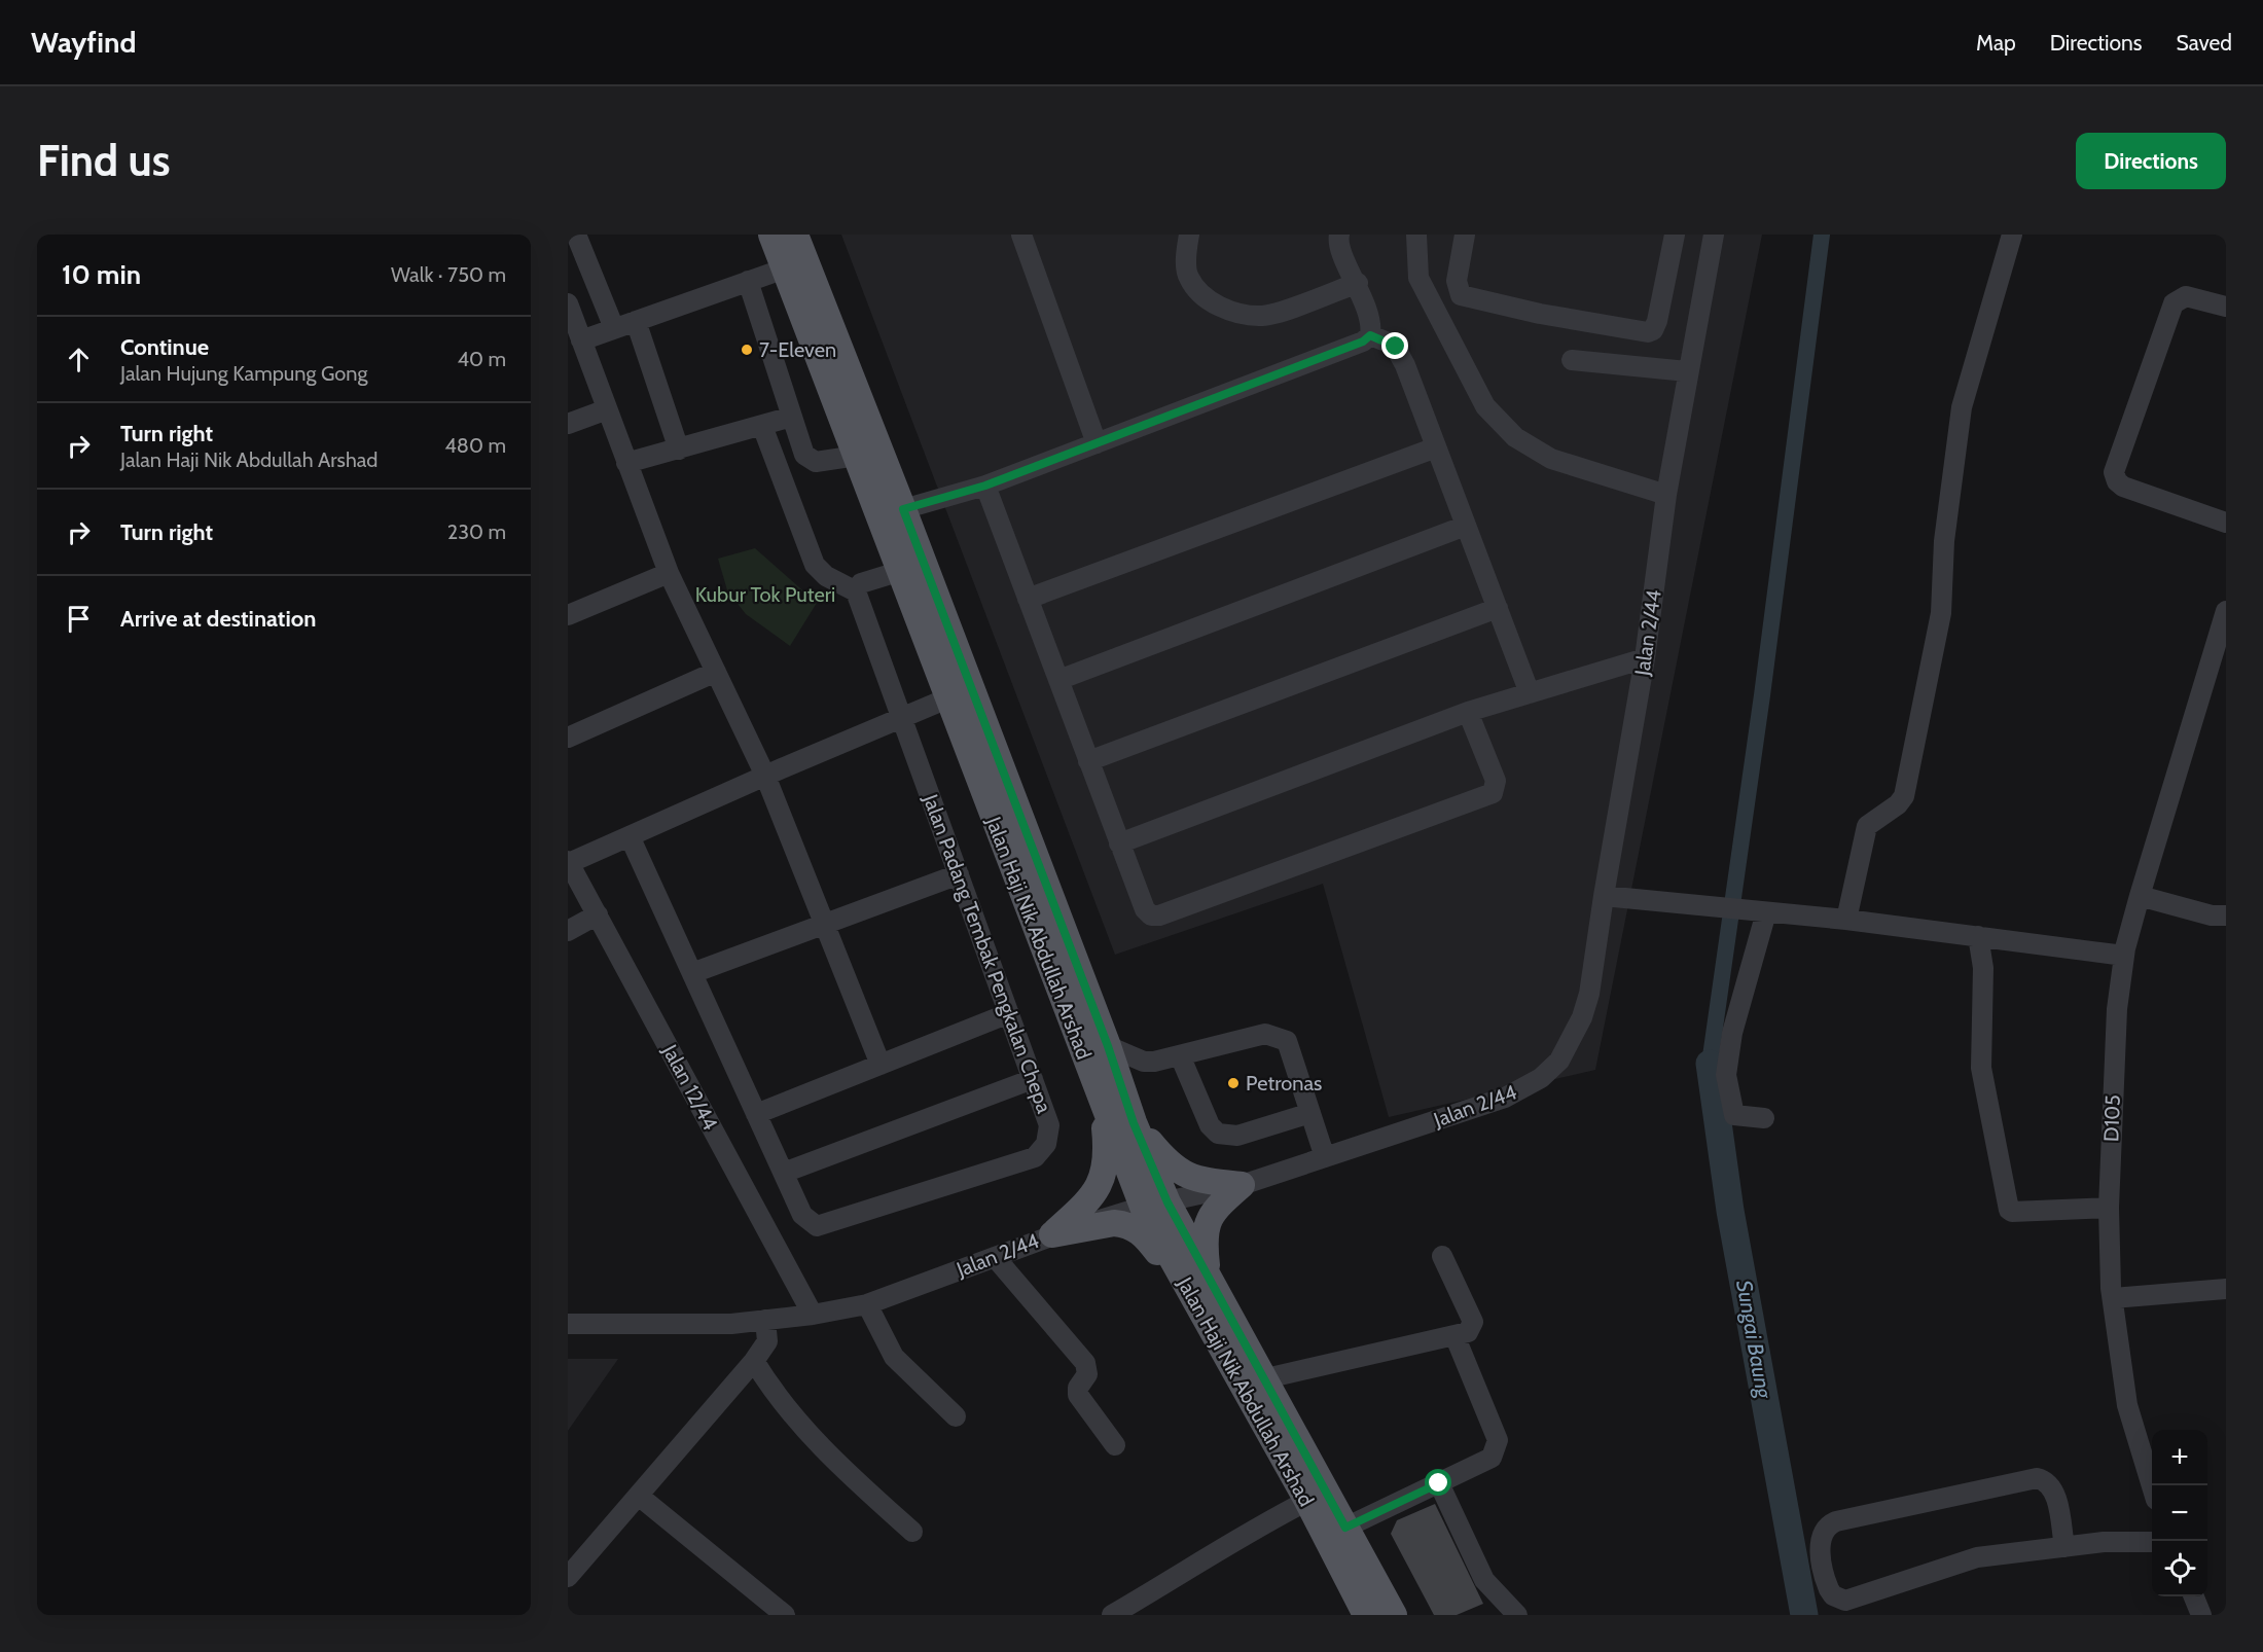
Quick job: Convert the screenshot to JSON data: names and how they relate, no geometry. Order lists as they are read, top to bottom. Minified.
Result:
{"streets":{"main road":["Jalan Haji Nik Abdullah Arshad"],"street":["Jalan 2/44","Jalan Padang Tembak Pengkalan Chepa","Jalan 12/44","D105"]},"crossings":[["Jalan 2/44","Jalan Haji Nik Abdullah Arshad"],["Jalan 2/44","Jalan 12/44"]],"water":["Sungai Baung"],"parks":["Kubur Tok Puteri"],"places":["7-Eleven","Petronas"],"page":{"header":"Wayfind","nav":["Map","Directions","Saved"],"buttons":"Directions","title":"Find us","heading":["10 min","Walk · 750 m"],"list":[["Continue","Jalan Hujung Kampung Gong","40 m"],["Turn right","Jalan Haji Nik Abdullah Arshad","480 m"],["Turn right","230 m"],"Arrive at destination"],"map_buttons":["+","−"]}}
